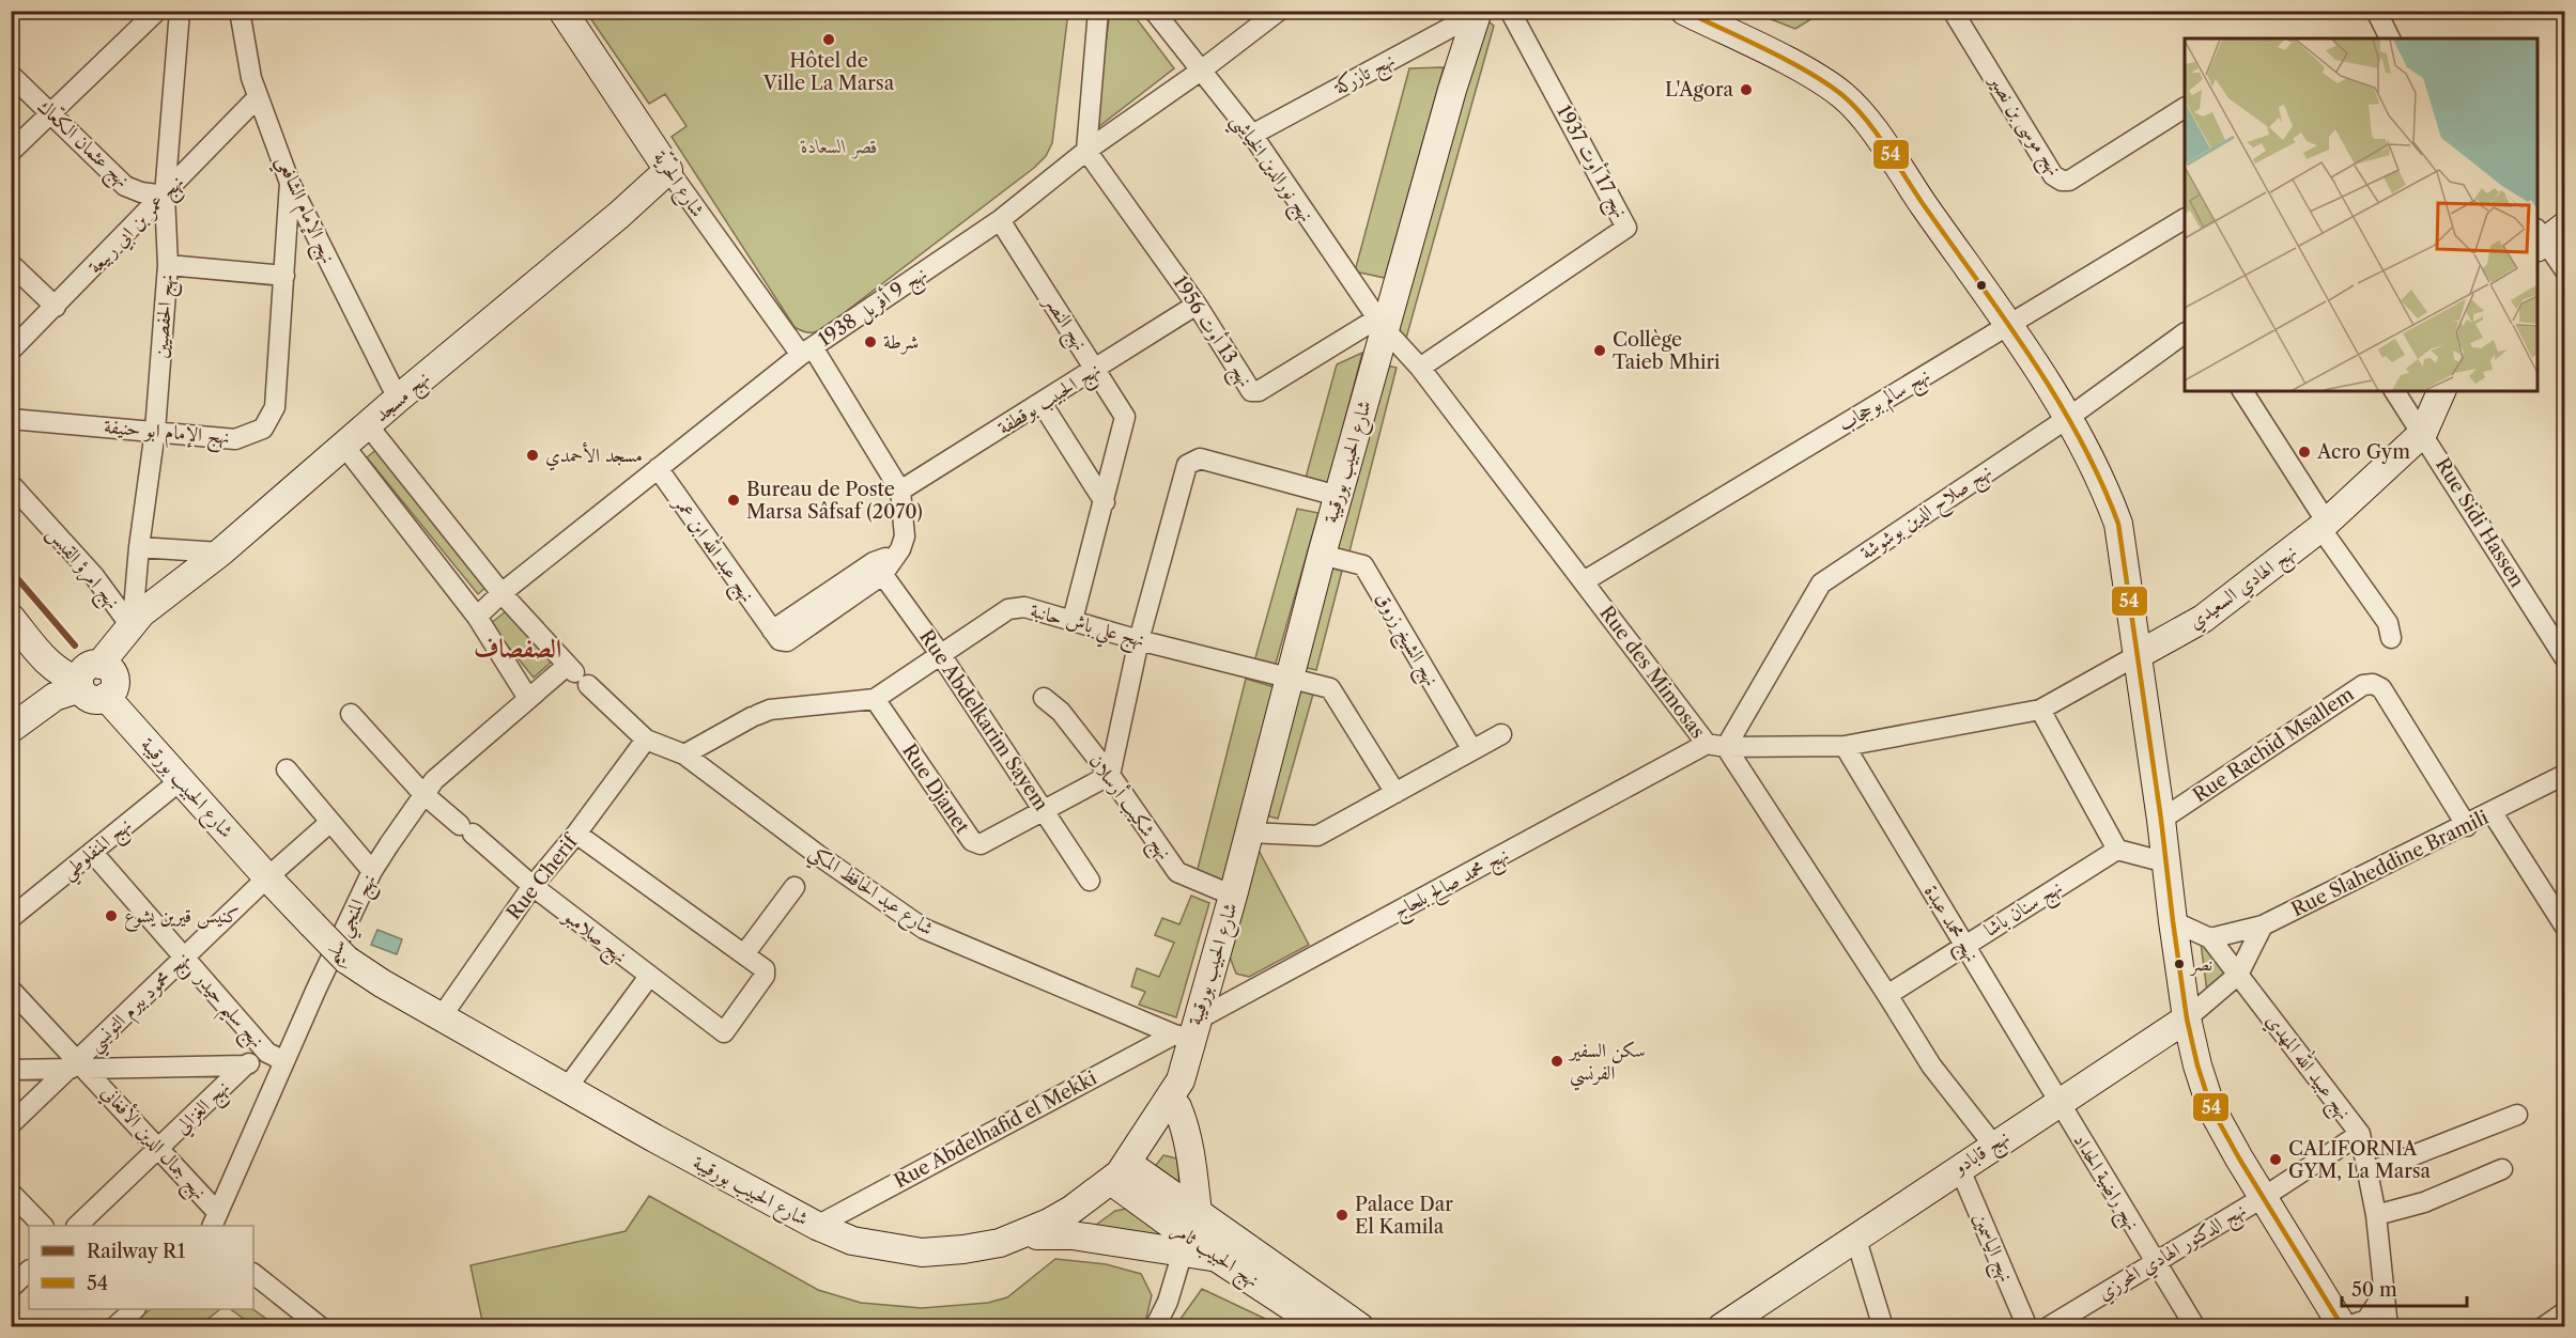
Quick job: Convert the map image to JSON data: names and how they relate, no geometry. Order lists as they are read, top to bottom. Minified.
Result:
{"streets":{"main road":["شارع الحرّيّة","نهج مسجد","شارع الحبيب بورقيبة","نهج الهادي السعيدي","نهج قابادو","نهج الحبيب ثامر"],"street":["نهج تازركة","نهج موسى بن نصير","نهج عثمان الكعّاك","نهج 17 أوت 1937","نهج نورالدين الخياشي","نهج الإمام الشافعي","نهج عمر بن ابي ربيعة","نهج 9 أفريل 1938","نهج الحفصيين","نهج النصر","نهج 13 أوت 1956","نهج الحبيب بوقطفة","نهج سالم بوحجاب","نهج الإمام ابو حنيفة","نهج صلاح الدين بوشوشة","Rue Sidi Hassen","نهج عبد الله ابن عمر","نهج امرؤ القيس","نهج علي باش حانبة","نهج الشيخ زروق","Rue des Mimosas","Rue Abdelkarim Sayem","Rue Rachid Msallem","Rue Djanet","نهج شكيب أرسلان","نهج المنفلوطي","Rue Slaheddine Bramili","Rue Cherif","نهج محمد صالح بلحاج","شارع عبد الحافظ المكي","نهج سنان باشا","نهج المنجي سليم","نهج محمد عبدة","نهج صلامبو","نهج محمود بيرم التونسي","نهج سليم حيدر","نهج عبيد الله المهدي","نهج الغزالي","Rue Abdelhafid el Mekki","نهج جمال الدين الأفغاني","نهج راضية الحداد","نهج الياسمين","نهج الدكتور الهادي المحرزي"]},"crossings":[["نهج تازركة","نهج نورالدين الخياشي"],["نهج تازركة","شارع الحبيب بورقيبة"],["نهج عثمان الكعّاك","نهج عمر بن ابي ربيعة"],["نهج عثمان الكعّاك","نهج الحفصيين"],["نهج 17 أوت 1937","Rue des Mimosas"],["نهج نورالدين الخياشي","نهج 9 أفريل 1938"],["نهج نورالدين الخياشي","نهج 13 أوت 1956"],["نهج نورالدين الخياشي","شارع الحبيب بورقيبة"],["نهج نورالدين الخياشي","Rue des Mimosas"],["شارع الحرّيّة","نهج 9 أفريل 1938"],["شارع الحرّيّة","نهج مسجد"],["شارع الحرّيّة","نهج الحبيب بوقطفة"],["شارع الحرّيّة","نهج عبد الله ابن عمر"],["نهج الإمام الشافعي","نهج عمر بن ابي ربيعة"],["نهج الإمام الشافعي","نهج مسجد"],["نهج الإمام الشافعي","نهج الإمام ابو حنيفة"],["نهج عمر بن ابي ربيعة","نهج الحفصيين"],["نهج 9 أفريل 1938","نهج النصر"],["نهج 9 أفريل 1938","نهج 13 أوت 1956"],["نهج 9 أفريل 1938","نهج عبد الله ابن عمر"],["نهج 9 أفريل 1938","شارع عبد الحافظ المكي"],["نهج الحفصيين","نهج مسجد"],["نهج الحفصيين","نهج الإمام ابو حنيفة"],["نهج الحفصيين","نهج امرؤ القيس"],["نهج النصر","نهج الحبيب بوقطفة"],["نهج النصر","نهج علي باش حانبة"],["نهج 13 أوت 1956","نهج الحبيب بوقطفة"],["نهج 13 أوت 1956","شارع الحبيب بورقيبة"],["نهج 13 أوت 1956","Rue des Mimosas"],["نهج مسجد","شارع الحبيب بورقيبة"],["نهج مسجد","نهج امرؤ القيس"],["نهج مسجد","شارع عبد الحافظ المكي"],["نهج الحبيب بوقطفة","نهج عبد الله ابن عمر"],["نهج سالم بوحجاب","Rue des Mimosas"],["شارع الحبيب بورقيبة","نهج علي باش حانبة"],["شارع الحبيب بورقيبة","نهج الشيخ زروق"],["شارع الحبيب بورقيبة","Rue des Mimosas"],["شارع الحبيب بورقيبة","نهج شكيب أرسلان"],["شارع الحبيب بورقيبة","نهج المنفلوطي"],["شارع الحبيب بورقيبة","Rue Cherif"],["شارع الحبيب بورقيبة","نهج محمد صالح بلحاج"],["شارع الحبيب بورقيبة","شارع عبد الحافظ المكي"],["شارع الحبيب بورقيبة","نهج محمود بيرم التونسي"],["شارع الحبيب بورقيبة","Rue Abdelhafid el Mekki"],["نهج صلاح الدين بوشوشة","نهج الهادي السعيدي"],["نهج صلاح الدين بوشوشة","Rue des Mimosas"],["نهج صلاح الدين بوشوشة","نهج محمد صالح بلحاج"],["Rue Sidi Hassen","نهج الهادي السعيدي"],["نهج عبد الله ابن عمر","Rue Abdelkarim Sayem"],["نهج الهادي السعيدي","Rue des Mimosas"],["نهج الهادي السعيدي","نهج محمد صالح بلحاج"],["نهج الهادي السعيدي","نهج محمد عبدة"],["نهج علي باش حانبة","Rue Abdelkarim Sayem"],["نهج علي باش حانبة","Rue Djanet"],["نهج علي باش حانبة","شارع عبد الحافظ المكي"],["Rue des Mimosas","نهج محمد صالح بلحاج"],["Rue des Mimosas","نهج سنان باشا"],["Rue des Mimosas","نهج قابادو"],["Rue Abdelkarim Sayem","Rue Djanet"],["Rue Rachid Msallem","Rue Slaheddine Bramili"],["نهج المنفلوطي","نهج سليم حيدر"],["Rue Slaheddine Bramili","نهج عبيد الله المهدي"],["Rue Cherif","شارع عبد الحافظ المكي"],["Rue Cherif","نهج صلامبو"],["نهج محمد صالح بلحاج","شارع عبد الحافظ المكي"],["نهج محمد صالح بلحاج","Rue Abdelhafid el Mekki"],["شارع عبد الحافظ المكي","نهج المنجي سليم"],["شارع عبد الحافظ المكي","Rue Abdelhafid el Mekki"],["نهج سنان باشا","نهج محمد عبدة"],["نهج المنجي سليم","نهج صلامبو"],["نهج المنجي سليم","نهج سليم حيدر"],["نهج المنجي سليم","نهج جمال الدين الأفغاني"],["نهج محمد عبدة","نهج قابادو"],["نهج محمد عبدة","نهج راضية الحداد"],["نهج محمود بيرم التونسي","نهج سليم حيدر"],["نهج محمود بيرم التونسي","نهج جمال الدين الأفغاني"],["نهج عبيد الله المهدي","نهج قابادو"],["نهج عبيد الله المهدي","نهج الدكتور الهادي المحرزي"],["نهج الغزالي","نهج جمال الدين الأفغاني"],["نهج قابادو","نهج راضية الحداد"],["نهج قابادو","نهج الياسمين"],["نهج راضية الحداد","نهج الدكتور الهادي المحرزي"]],"districts":["الصفصاف"],"parks":["قصر السعادة"],"places":["Hôtel de Ville La Marsa","L'Agora","شرطة","Collège Taieb Mhiri","Acro Gym","مسجد الأحمدي","Bureau de Poste Marsa Sâfsaf (2070)","كنيس قيرين يشوع","نصر","سكن السفير الفرنسي","CALIFORNIA GYM, La Marsa","Palace Dar El Kamila"],"lines":["transit line 54","rail line R1"],"legend":["Railway R1","54"],"scale_bar":"50 m"}
